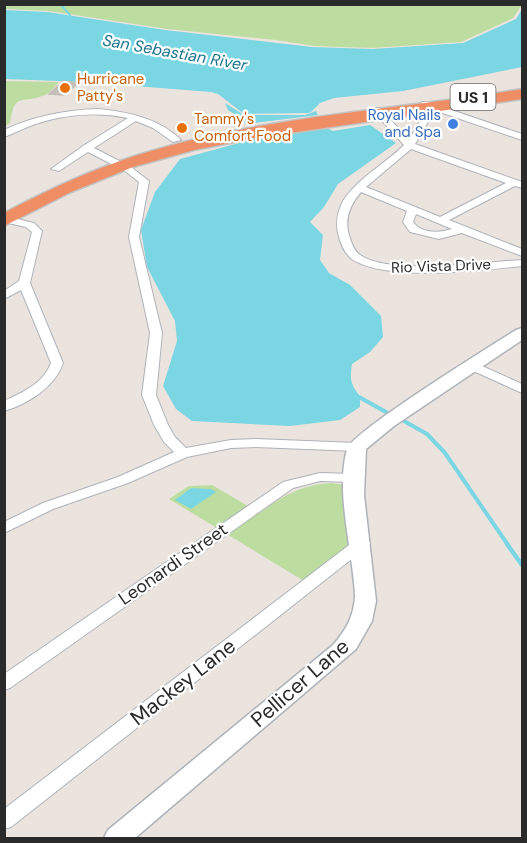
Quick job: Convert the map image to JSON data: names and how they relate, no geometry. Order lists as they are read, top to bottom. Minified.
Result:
{"streets":{"highway":["US 1"],"main road":["Pellicer Lane"],"street":["Rio Vista Drive","Leonardi Street","Mackey Lane"]},"crossings":[["Leonardi Street","Pellicer Lane"],["Mackey Lane","Pellicer Lane"]],"water":["San Sebastian River"],"places":["Hurricane Patty's","Royal Nails and Spa","Tammy's Comfort Food"]}
